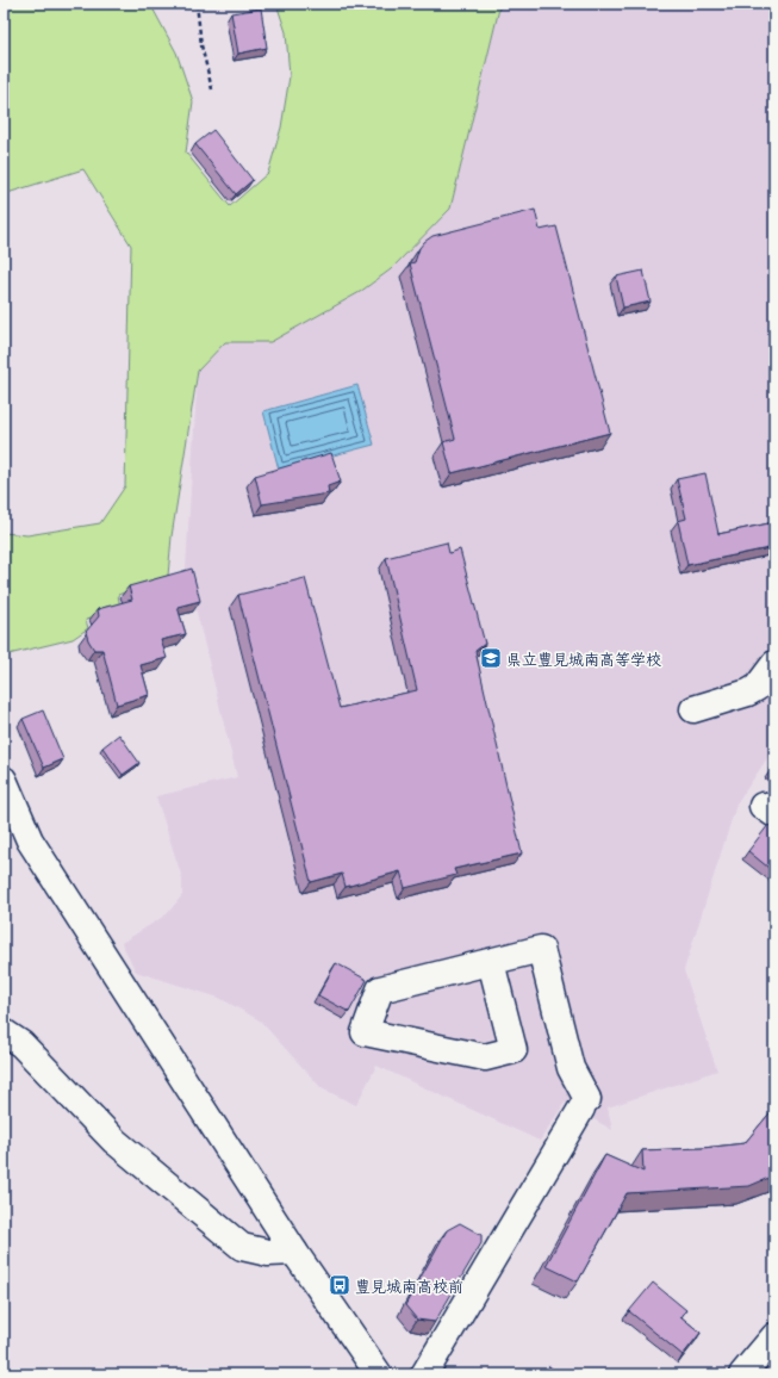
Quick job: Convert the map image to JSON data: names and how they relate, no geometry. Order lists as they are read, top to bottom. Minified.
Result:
{"places":{"school or university":["県立豊見城南高等学校"],"bus stop":["豊見城南高校前"]}}
